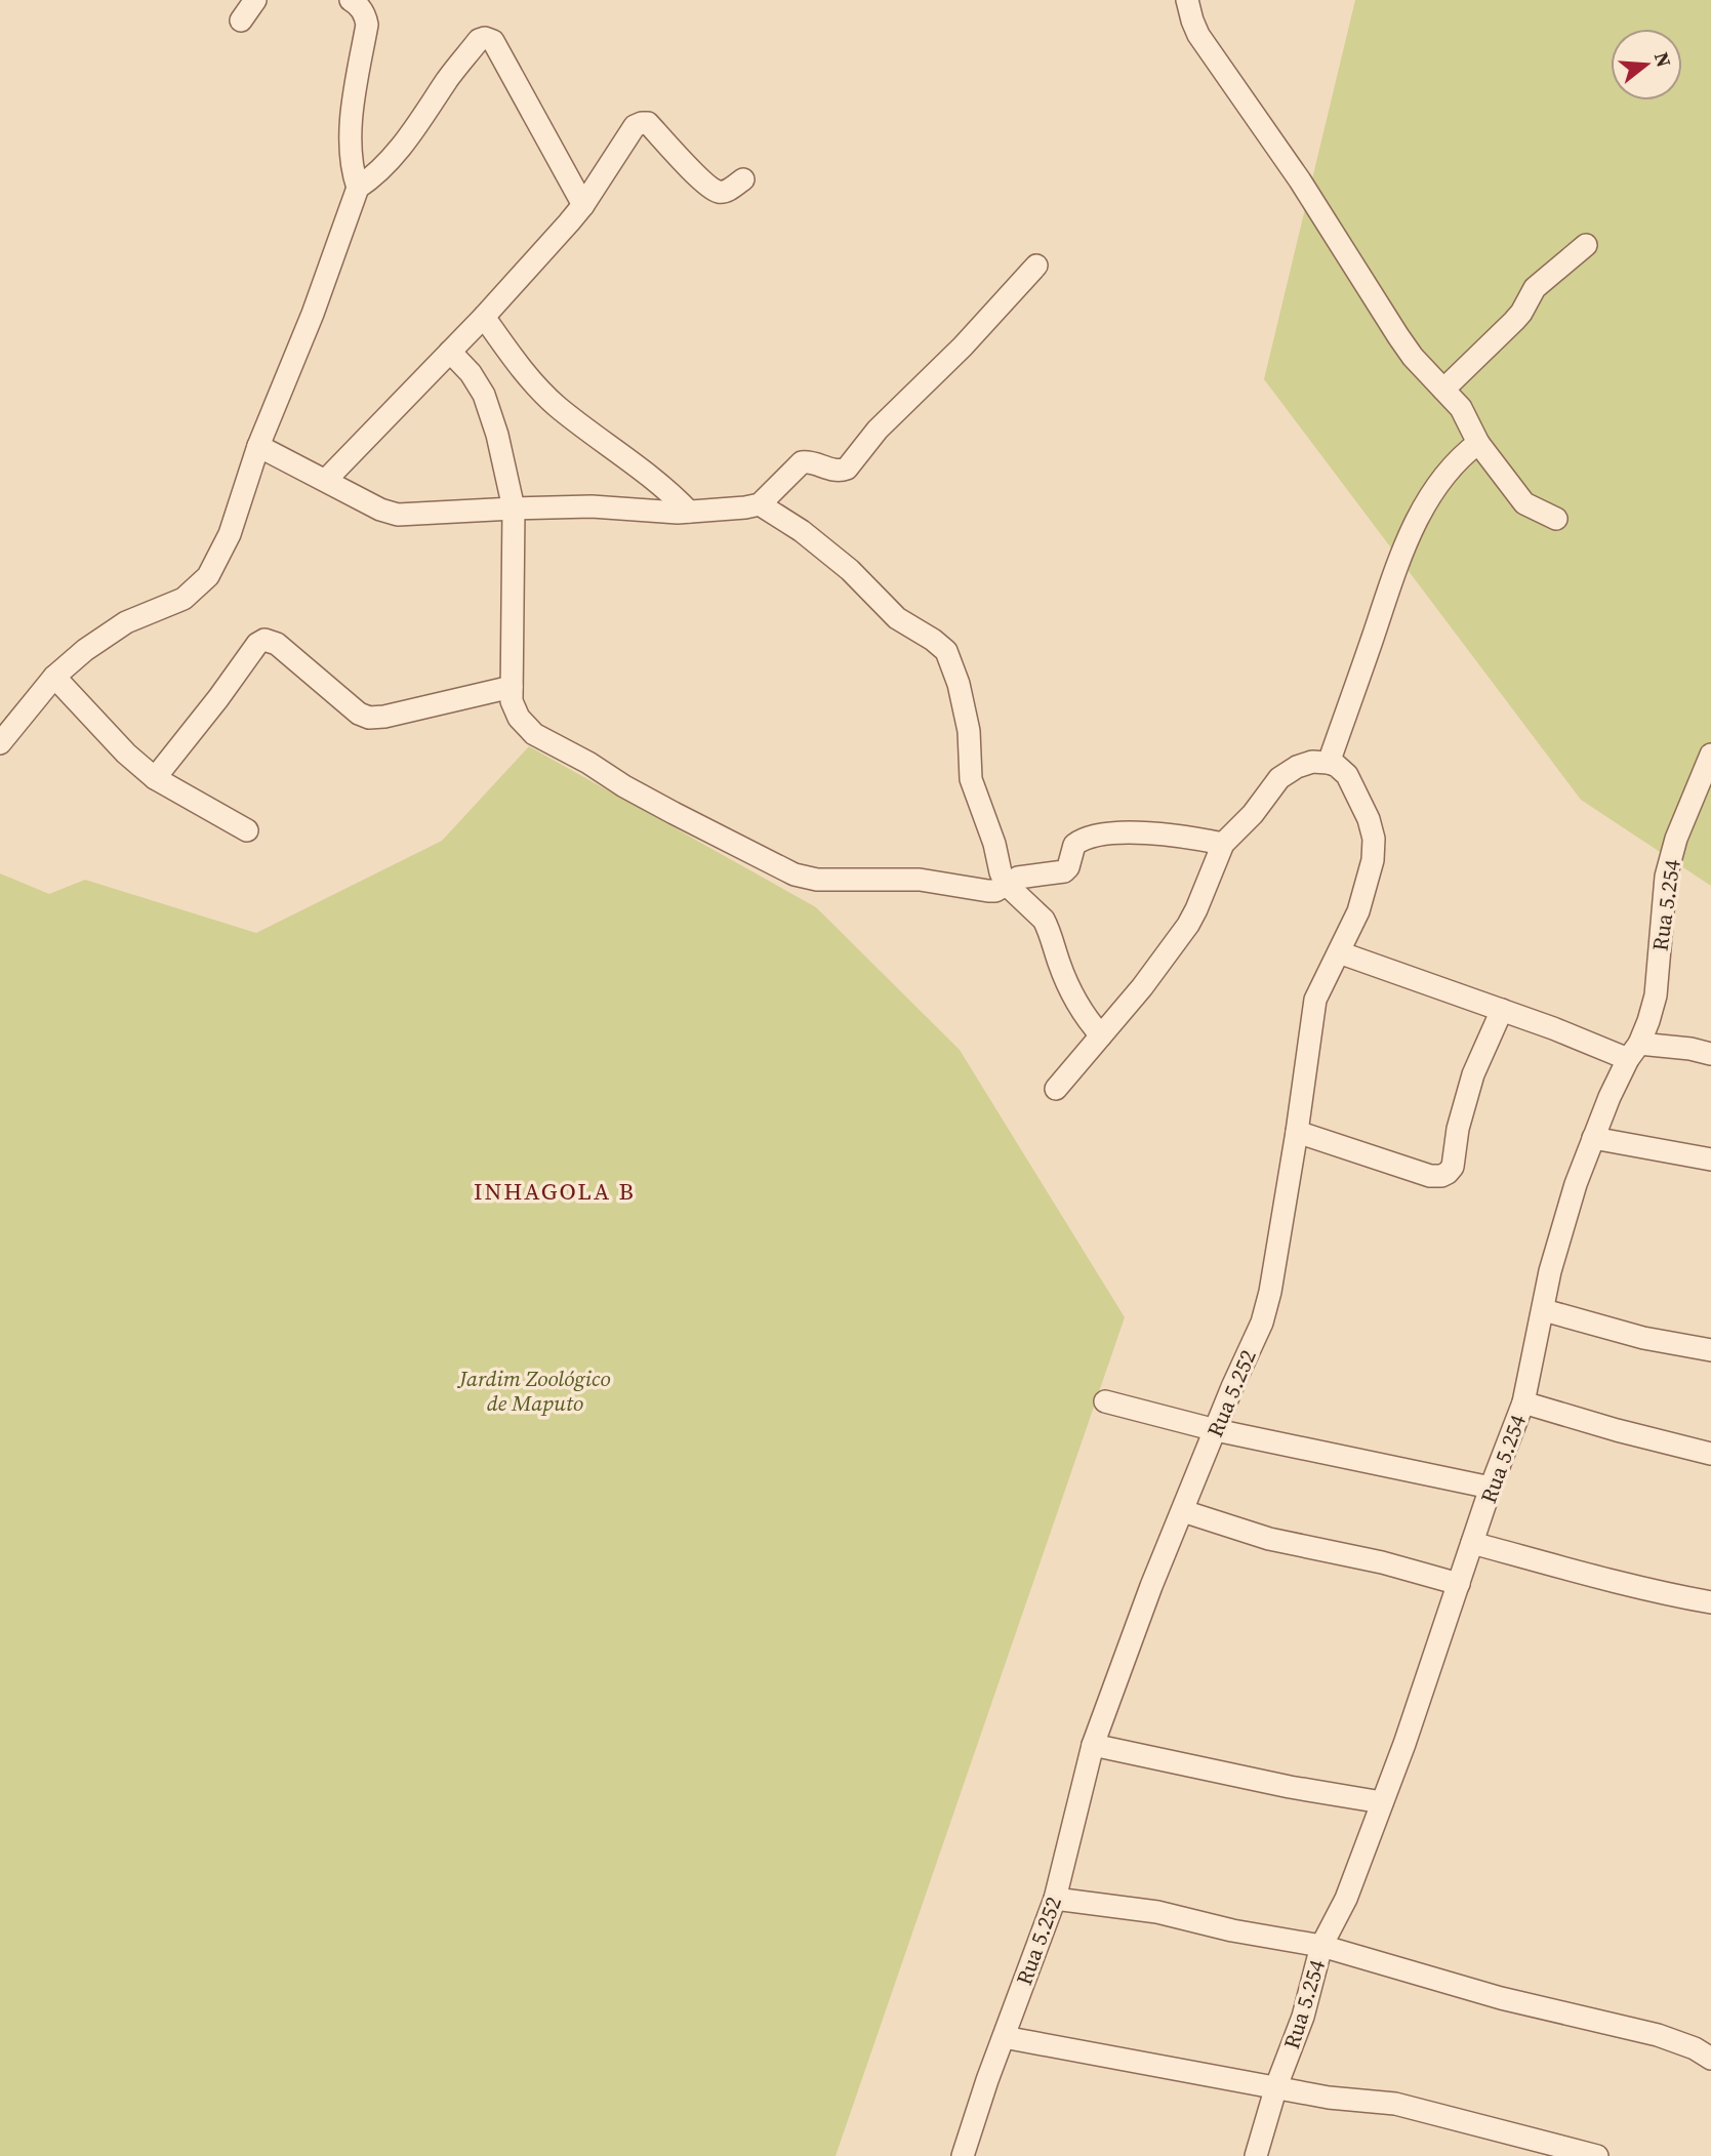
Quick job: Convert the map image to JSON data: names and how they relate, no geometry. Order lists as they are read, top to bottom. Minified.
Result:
{"streets":{"street":["Rua 5.254","Rua 5.252"]},"districts":["INHAGOLA B"],"parks":["Jardim Zoológico de Maputo"],"north":"right"}
